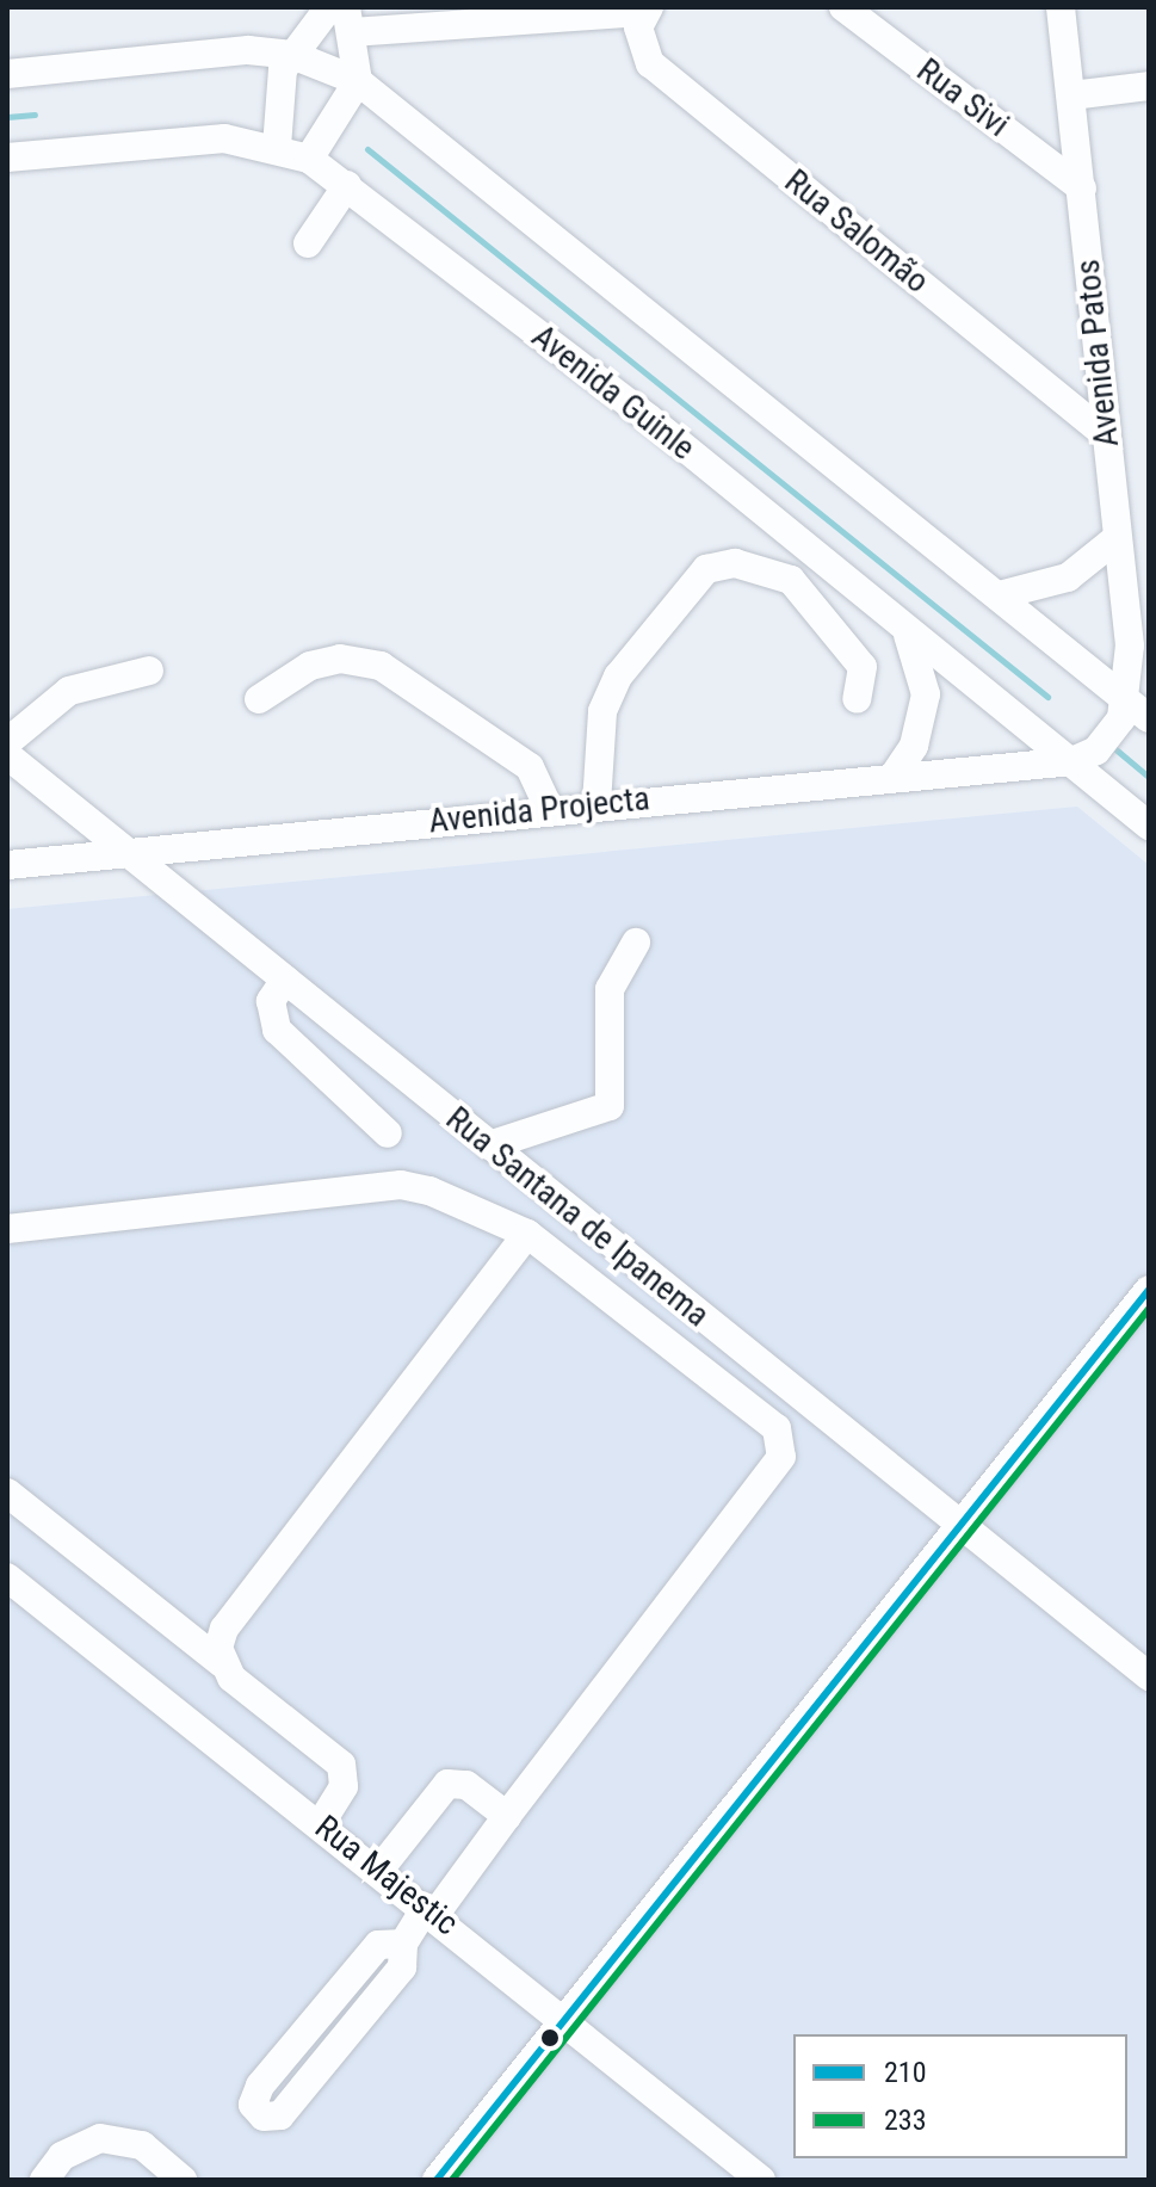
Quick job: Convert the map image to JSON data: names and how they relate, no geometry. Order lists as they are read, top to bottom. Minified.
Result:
{"streets":{"street":["Rua Sivi","Rua Salomão","Avenida Patos","Avenida Guinle","Avenida Projecta","Rua Santana de Ipanema","Rua Majestic"]},"crossings":[["Rua Sivi","Avenida Patos"],["Rua Salomão","Avenida Patos"],["Avenida Guinle","Avenida Projecta"],["Avenida Projecta","Rua Santana de Ipanema"]],"lines":["transit line 210","transit line 233"],"legend":["210","233"]}
